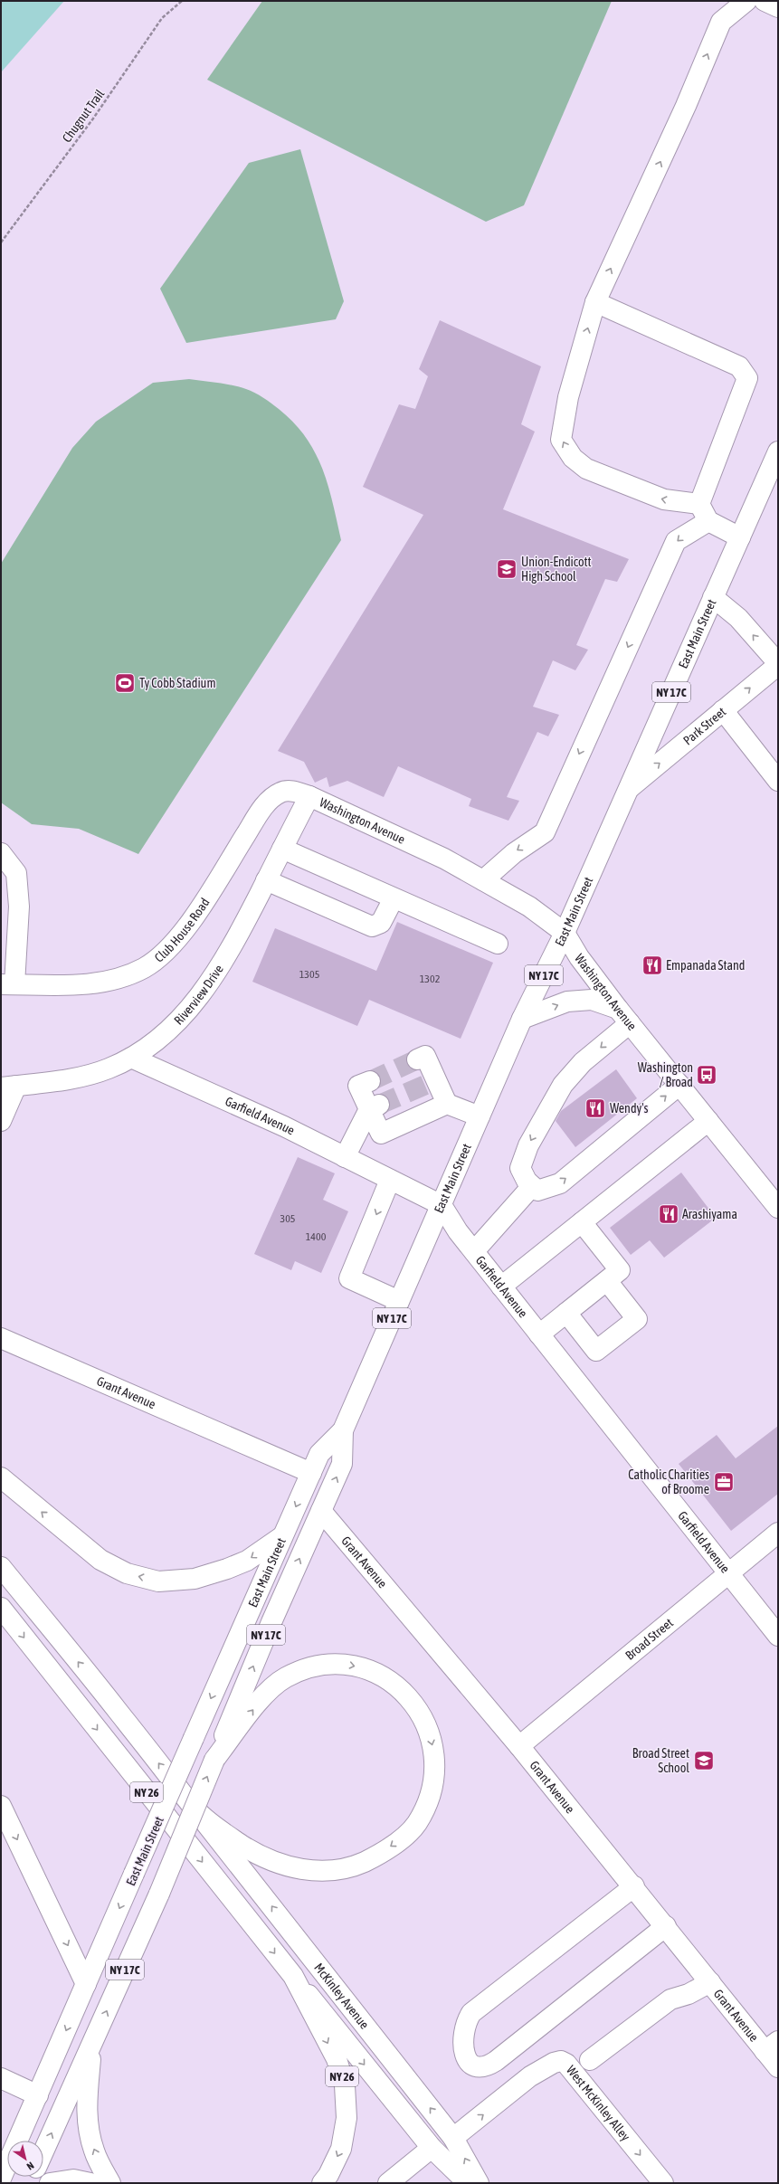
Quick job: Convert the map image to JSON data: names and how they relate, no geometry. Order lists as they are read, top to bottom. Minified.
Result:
{"streets":{"street":["East Main Street","NY 17C","Park Street","Washington Avenue","Club House Road","Riverview Drive","Garfield Avenue","Grant Avenue","Broad Street","NY 26","McKinley Avenue","West McKinley Alley"],"path":["Chugnut Trail"]},"crossings":[["East Main Street","Park Street"],["East Main Street","Washington Avenue"],["East Main Street","Garfield Avenue"],["East Main Street","Grant Avenue"],["Washington Avenue","Club House Road"],["Washington Avenue","Riverview Drive"],["Club House Road","Riverview Drive"],["Riverview Drive","Garfield Avenue"],["Garfield Avenue","Broad Street"],["Grant Avenue","Broad Street"],["NY 26","McKinley Avenue"],["McKinley Avenue","West McKinley Alley"]],"places":{"school or university":["Union-Endicott High School","Broad Street School"],"sports":["Ty Cobb Stadium"],"restaurant":["Empanada Stand","Wendy's","Arashiyama"],"bus stop":["Washington / Broad"],"office":["Catholic Charities of Broome"]},"house_numbers":["1305","1302","305","1400"],"north":"bottom right"}
